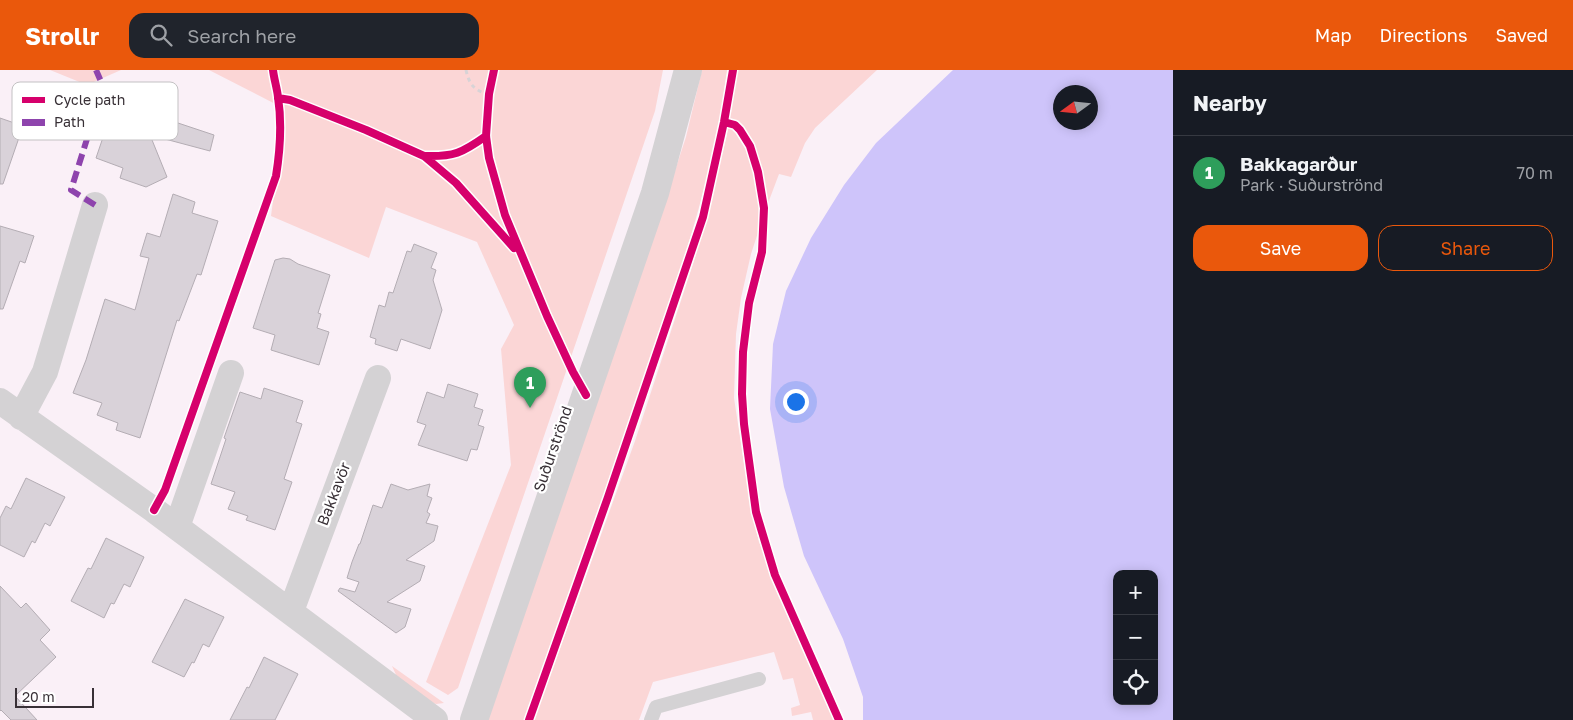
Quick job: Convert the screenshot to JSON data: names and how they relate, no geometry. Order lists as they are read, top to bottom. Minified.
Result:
{"streets":{"street":["Suðurströnd","Bakkavör"]},"legend":["Cycle path","Path"],"scale_bar":"20 m","north":"left","page":{"header":"Strollr","search":"Search here","nav":["Map","Directions","Saved"],"heading":"Nearby","list":[{"mark":"1","name":"Bakkagarður","note":"Park · Suðurströnd","value":"70 m"}],"buttons":["Save","Share"],"pins":"1","map_buttons":["+","−"],"scale":"20 m"}}
